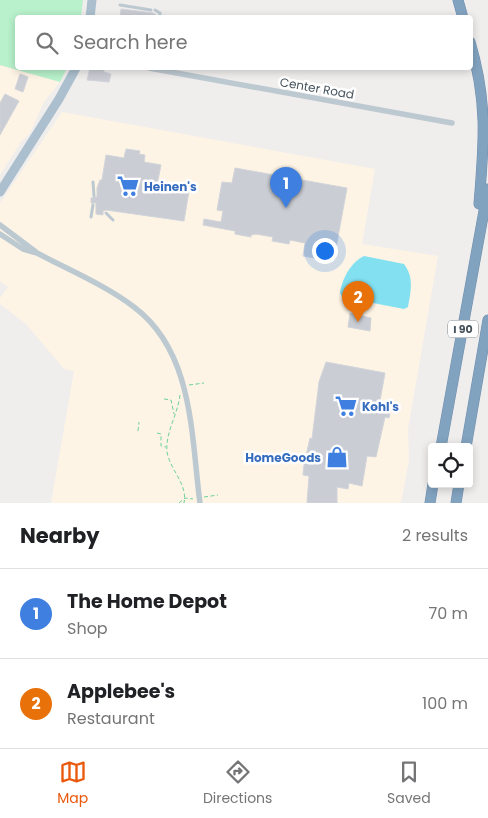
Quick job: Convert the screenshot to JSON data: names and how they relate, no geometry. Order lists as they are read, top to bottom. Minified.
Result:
{"streets":{"highway":["I 90"],"street":["Center Road"]},"places":{"supermarket":["Heinen's","Kohl's"],"shop":["HomeGoods"]},"page":{"search":"Search here","pins":["1","2"],"heading":["Nearby","2 results"],"list":[{"mark":"1","name":"The Home Depot","note":"Shop","value":"70 m"},{"mark":"2","name":"Applebee's","note":"Restaurant","value":"100 m"}],"nav":["Map","Directions","Saved"]}}
